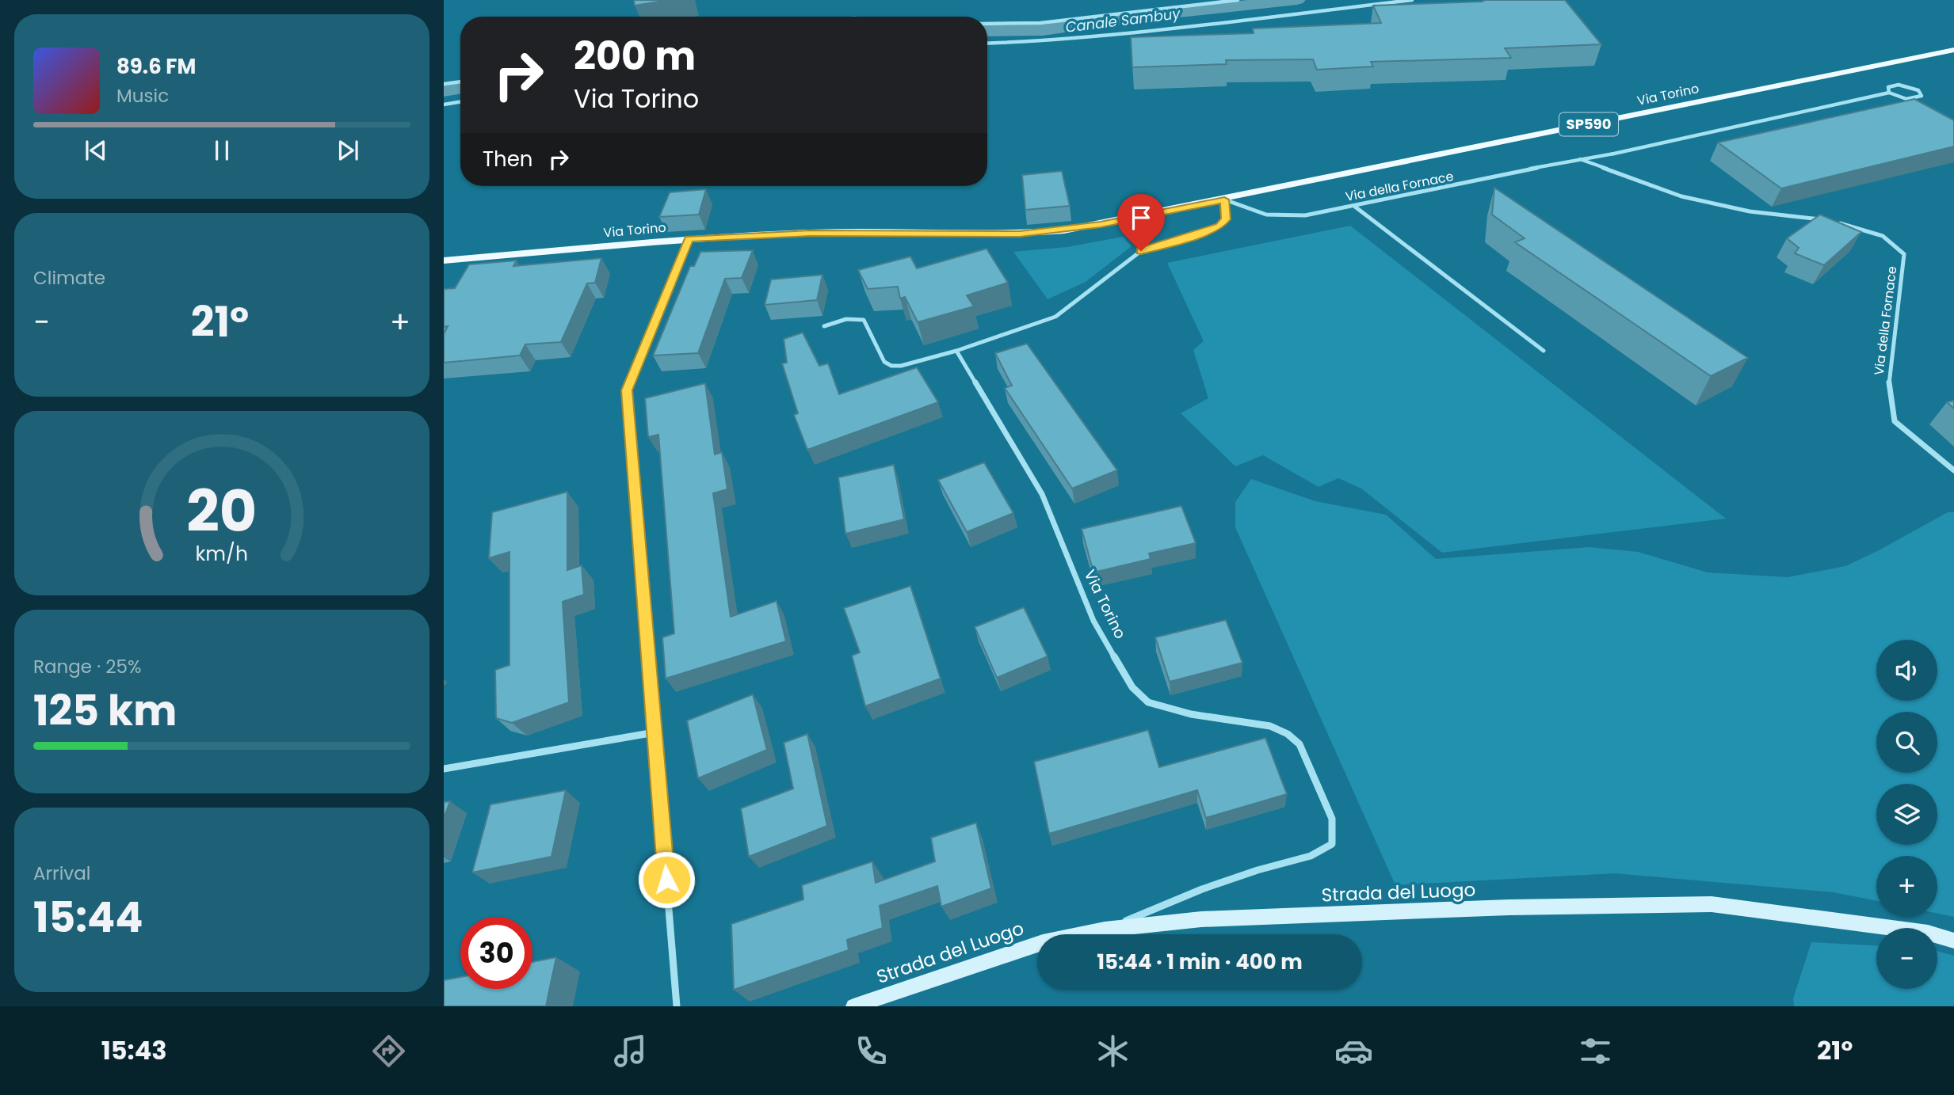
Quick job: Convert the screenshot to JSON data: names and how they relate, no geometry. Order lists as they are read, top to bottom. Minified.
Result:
{"streets":{"main road":["Via Torino","SP590"],"street":["Via della Fornace","Strada del Luogo"]},"crossings":[["Via Torino","Via della Fornace"],["Via Torino","Strada del Luogo"]],"water":["Canale Sambuy"],"page":{"turn":["200 m","Via Torino"],"song":["89.6 FM","Music"],"then":"Then","tile":["Climate",["Range · 25%","125 km"],["Arrival","15:44"]],"heat":["−","21°","+"],"map_buttons":["+","−"],"limit":"30","trip":"15:44 · 1 min · 400 m","tabs":["15:43","21°"],"gauge":["20","km/h"]}}
